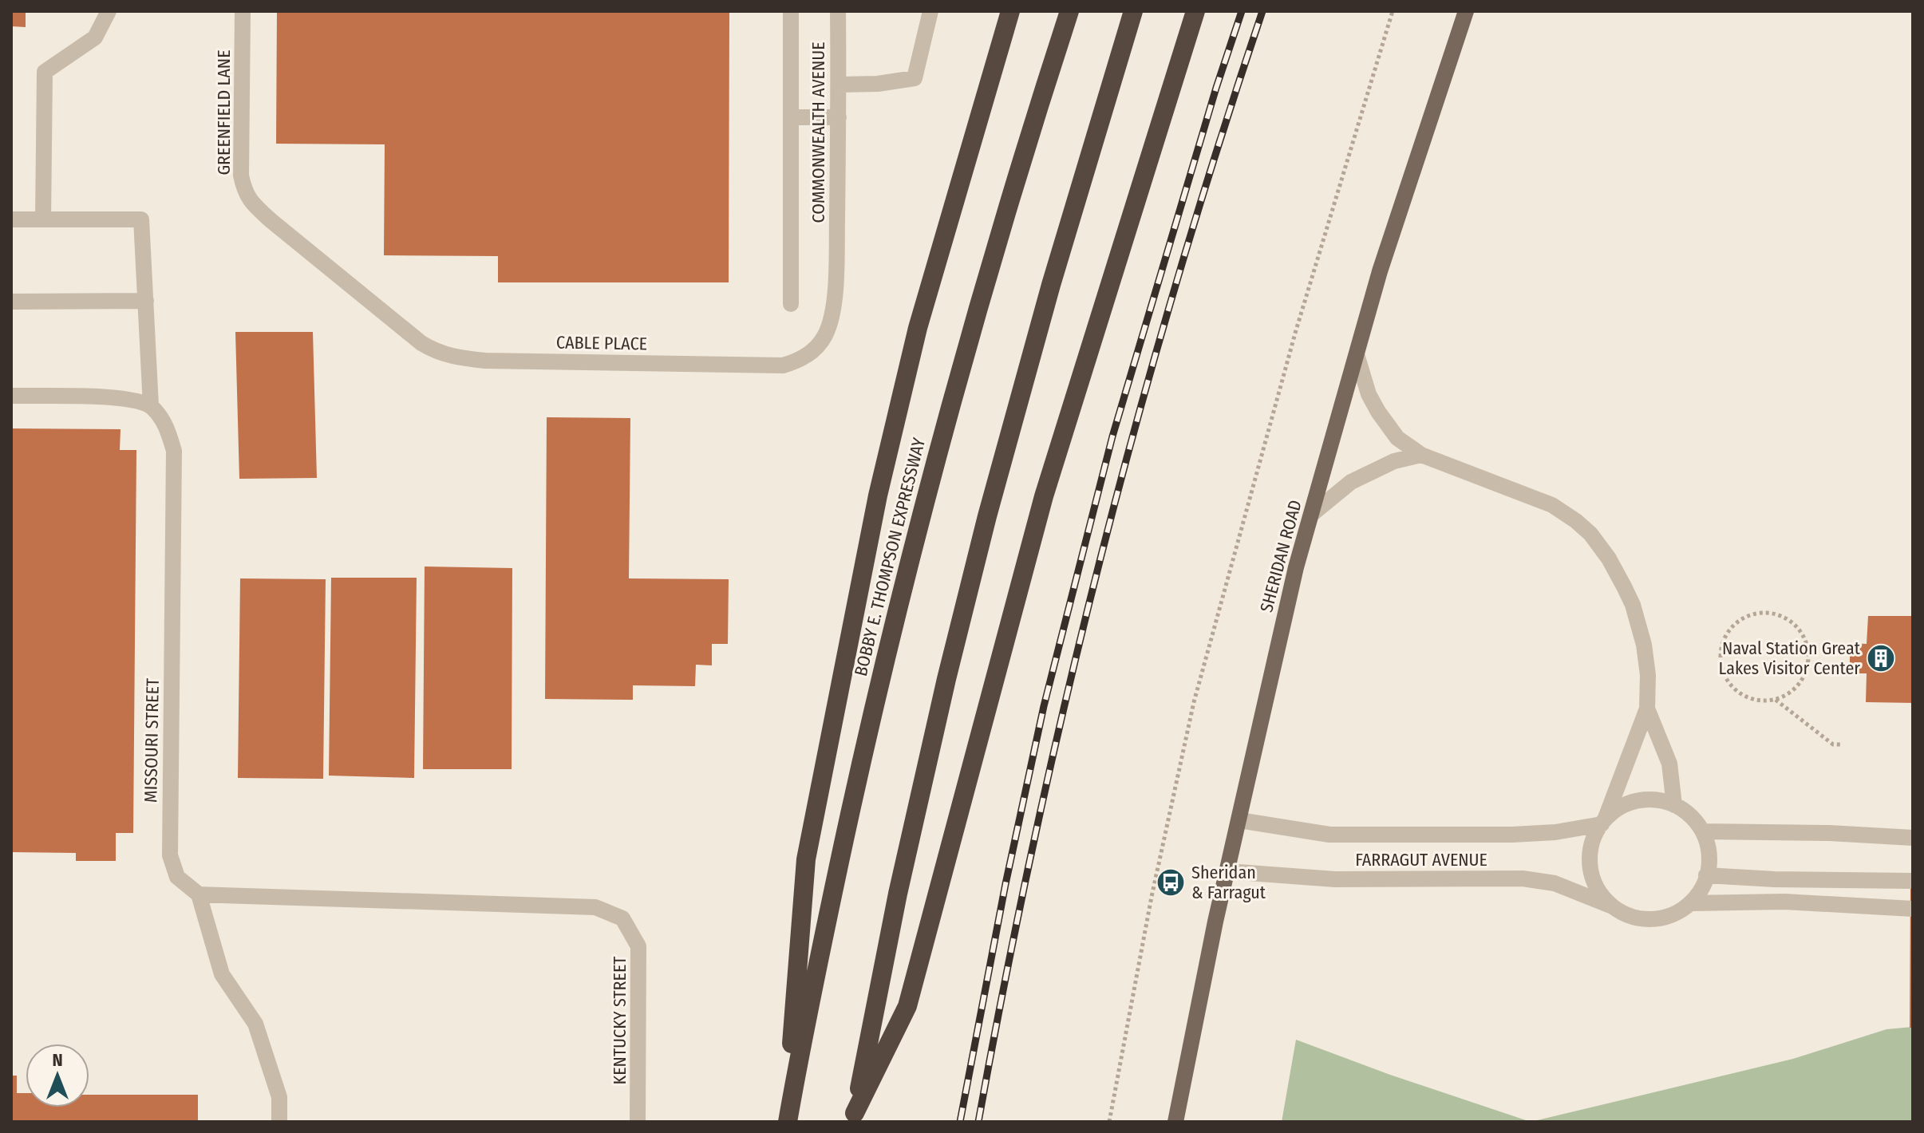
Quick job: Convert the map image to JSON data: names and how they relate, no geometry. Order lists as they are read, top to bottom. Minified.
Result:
{"streets":{"highway":["BOBBY E. THOMPSON EXPRESSWAY"],"main road":["SHERIDAN ROAD"],"street":["GREENFIELD LANE","COMMONWEALTH AVENUE","CABLE PLACE","MISSOURI STREET","FARRAGUT AVENUE","KENTUCKY STREET"]},"crossings":[["GREENFIELD LANE","CABLE PLACE"],["COMMONWEALTH AVENUE","CABLE PLACE"],["SHERIDAN ROAD","FARRAGUT AVENUE"],["MISSOURI STREET","KENTUCKY STREET"]],"places":{"building":["Naval Station Great Lakes Visitor Center"],"bus stop":["Sheridan & Farragut"]},"north":"top"}
